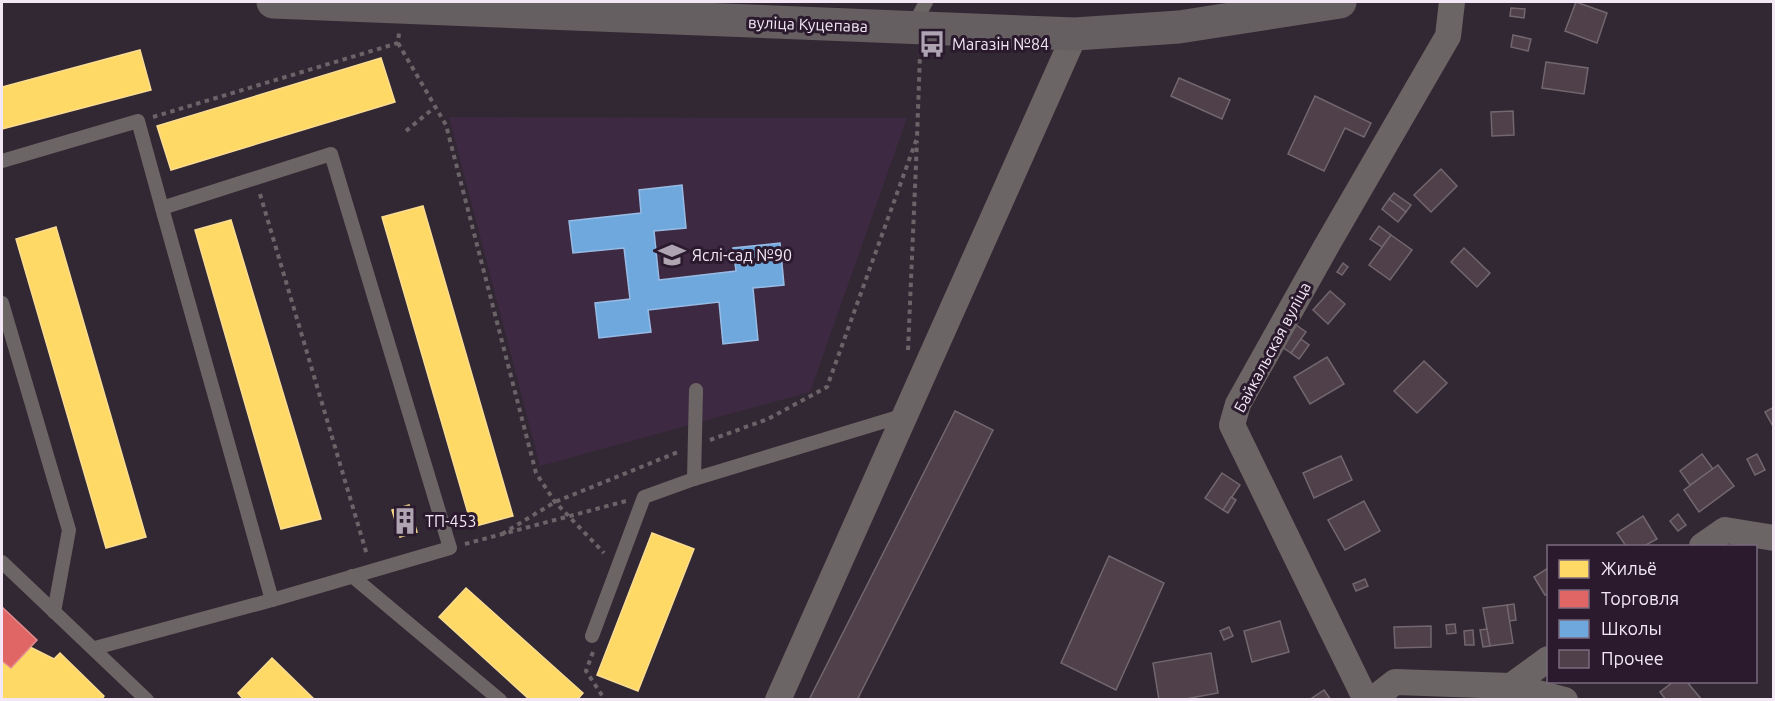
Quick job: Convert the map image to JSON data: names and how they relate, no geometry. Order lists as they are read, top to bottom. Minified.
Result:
{"streets":{"main road":["вуліца Куцепава"],"street":["Байкальская вуліца"]},"places":{"bus stop":["Магазін №84"],"school or university":["Яслі-сад №90"],"building":["ТП-453"]},"legend":["Жильё","Торговля","Школы","Прочее"]}
